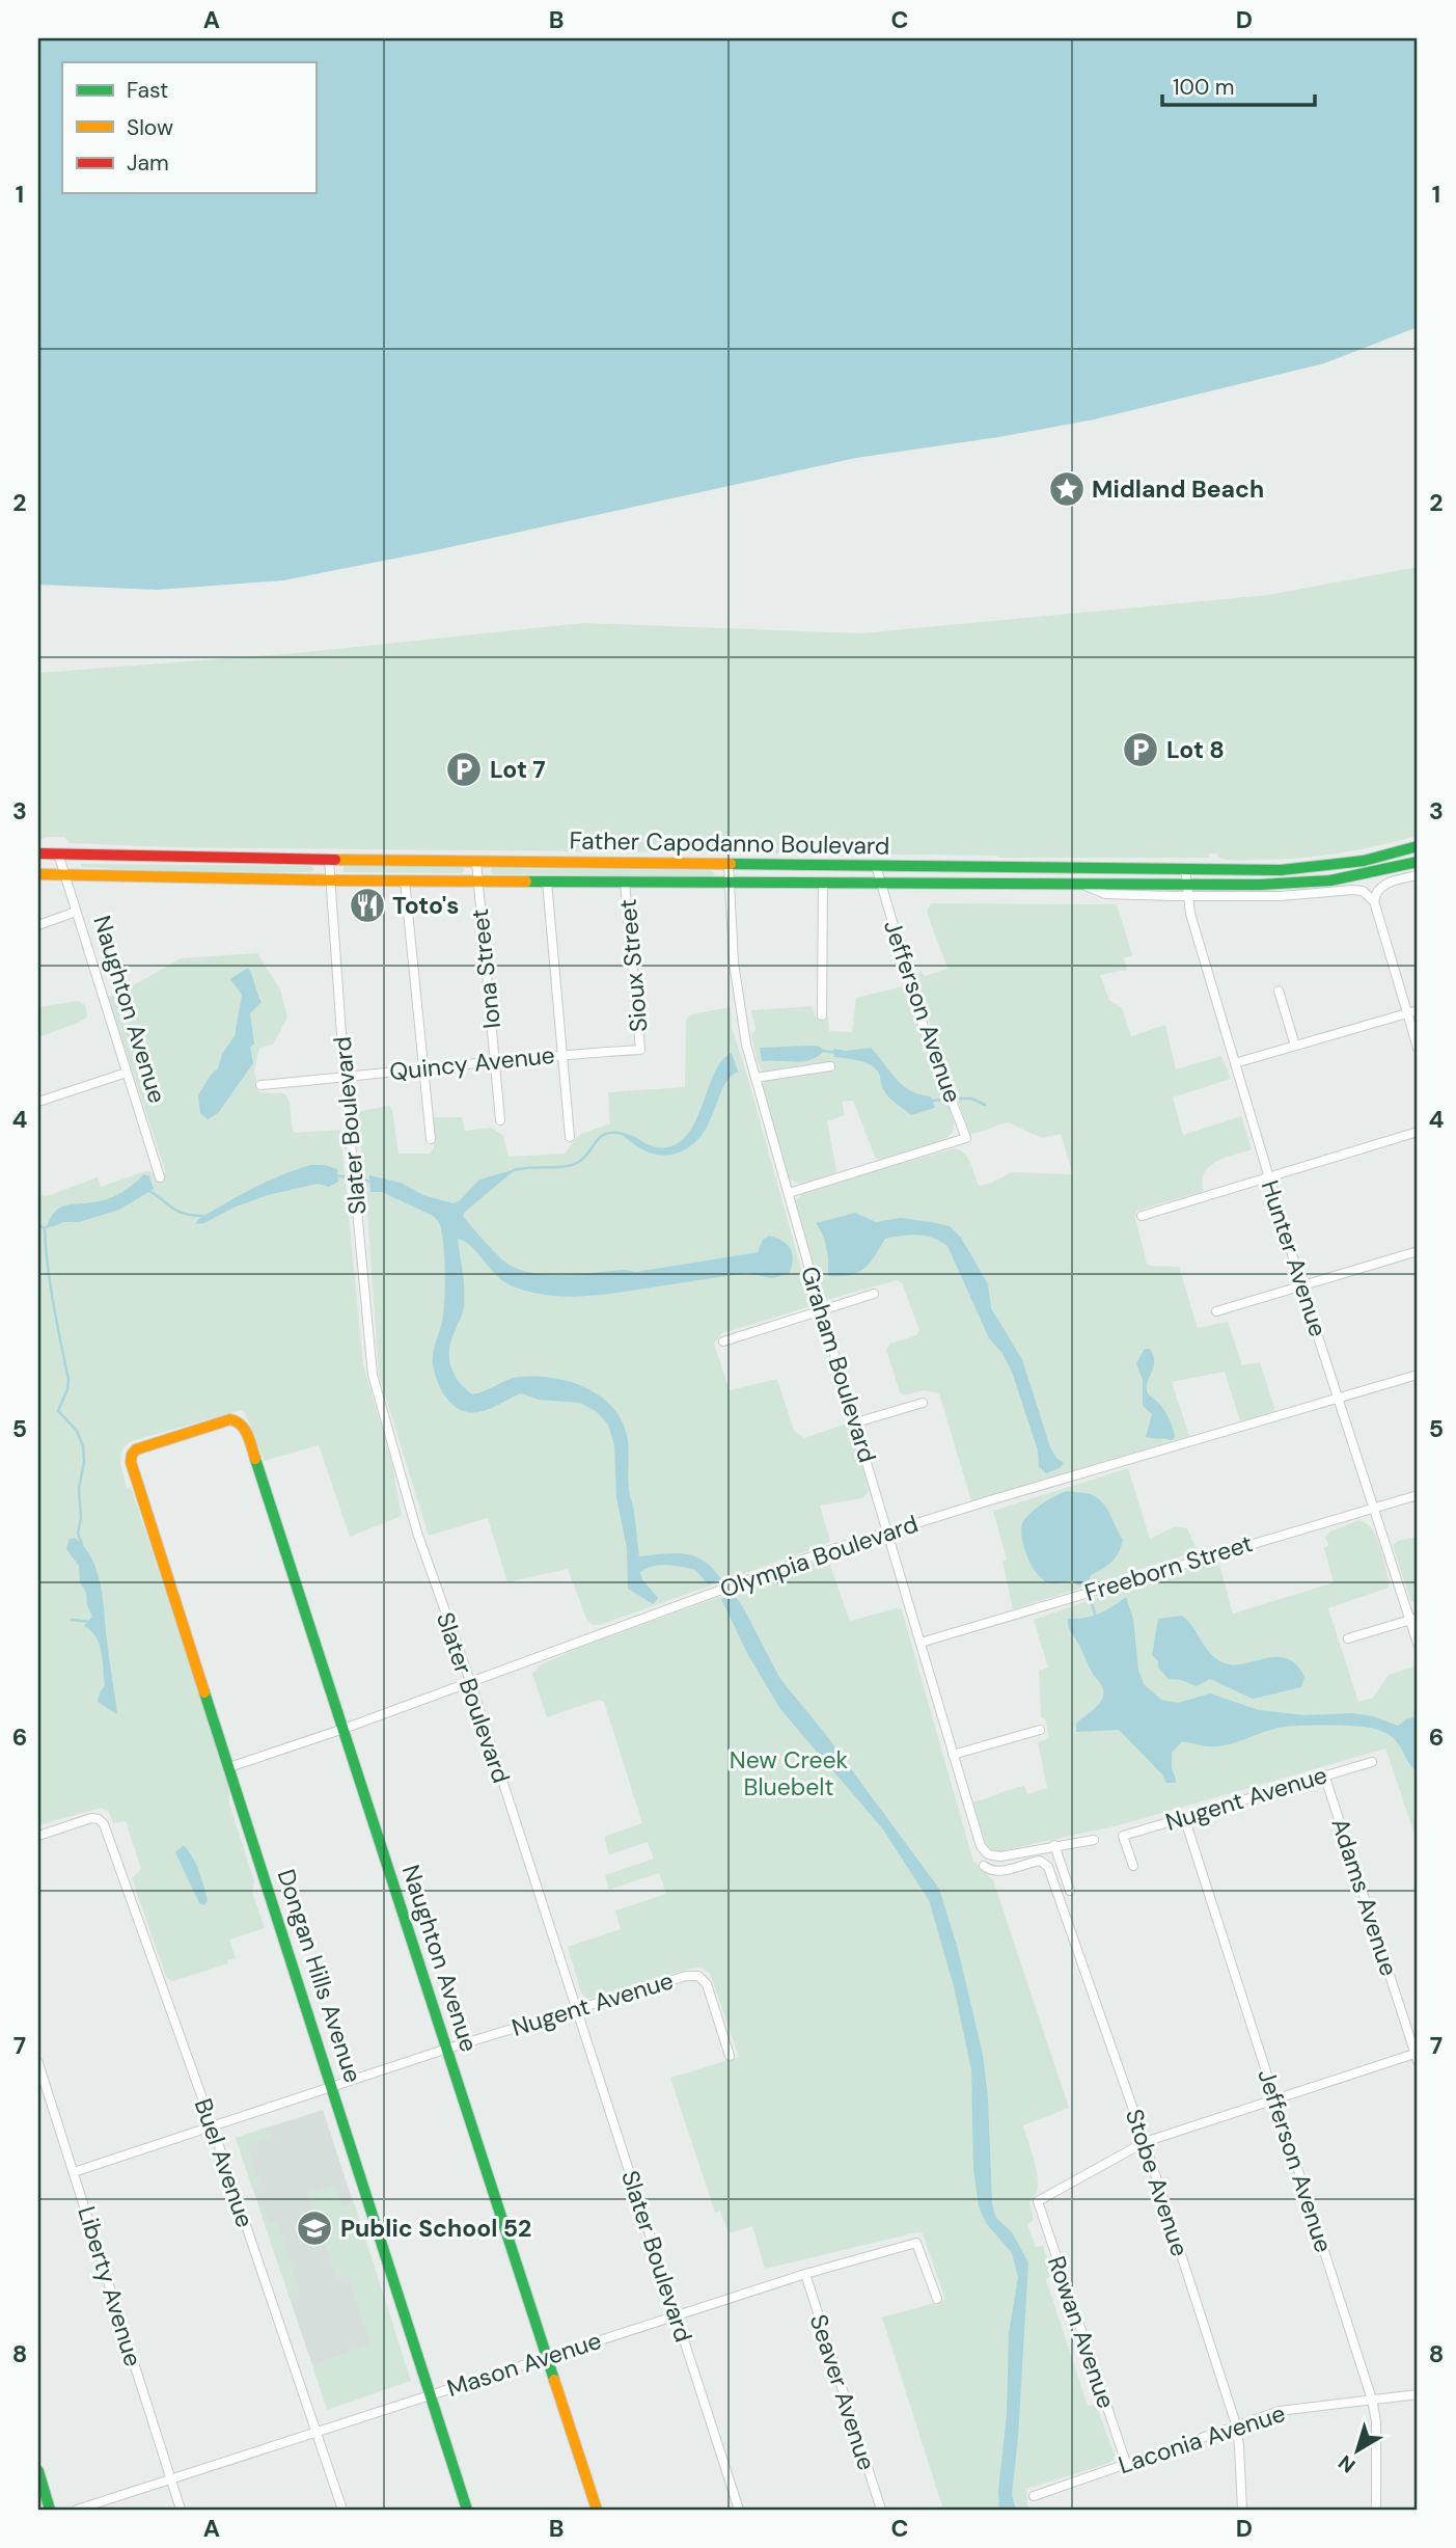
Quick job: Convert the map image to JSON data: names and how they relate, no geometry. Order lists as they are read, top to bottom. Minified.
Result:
{"streets":{"main road":["Father Capodanno Boulevard","Naughton Avenue","Dongan Hills Avenue"],"street":["Sioux Street","Iona Street","Jefferson Avenue","Quincy Avenue","Slater Boulevard","Hunter Avenue","Graham Boulevard","Olympia Boulevard","Freeborn Street","Nugent Avenue","Adams Avenue","Buel Avenue","Stobe Avenue","Liberty Avenue","Rowan Avenue","Mason Avenue","Seaver Avenue","Laconia Avenue"]},"crossings":[["Father Capodanno Boulevard","Sioux Street"],["Father Capodanno Boulevard","Iona Street"],["Father Capodanno Boulevard","Naughton Avenue"],["Father Capodanno Boulevard","Jefferson Avenue"],["Father Capodanno Boulevard","Slater Boulevard"],["Father Capodanno Boulevard","Hunter Avenue"],["Father Capodanno Boulevard","Graham Boulevard"],["Sioux Street","Quincy Avenue"],["Iona Street","Quincy Avenue"],["Naughton Avenue","Olympia Boulevard"],["Naughton Avenue","Nugent Avenue"],["Naughton Avenue","Dongan Hills Avenue"],["Naughton Avenue","Mason Avenue"],["Jefferson Avenue","Graham Boulevard"],["Jefferson Avenue","Nugent Avenue"],["Jefferson Avenue","Laconia Avenue"],["Quincy Avenue","Slater Boulevard"],["Slater Boulevard","Olympia Boulevard"],["Slater Boulevard","Nugent Avenue"],["Slater Boulevard","Mason Avenue"],["Hunter Avenue","Olympia Boulevard"],["Hunter Avenue","Freeborn Street"],["Graham Boulevard","Olympia Boulevard"],["Graham Boulevard","Freeborn Street"],["Olympia Boulevard","Dongan Hills Avenue"],["Nugent Avenue","Adams Avenue"],["Nugent Avenue","Dongan Hills Avenue"],["Nugent Avenue","Buel Avenue"],["Nugent Avenue","Liberty Avenue"],["Dongan Hills Avenue","Mason Avenue"],["Buel Avenue","Mason Avenue"],["Stobe Avenue","Rowan Avenue"],["Stobe Avenue","Laconia Avenue"],["Liberty Avenue","Mason Avenue"],["Rowan Avenue","Laconia Avenue"],["Mason Avenue","Seaver Avenue"]],"parks":["New Creek Bluebelt"],"places":{"place":["Midland Beach"],"parking":["Lot 8","Lot 7"],"restaurant":["Toto's"],"school or university":["Public School 52"]},"legend":["Fast","Slow","Jam"],"scale_bar":"100 m","north":"bottom left","grid":{"columns":["A","B","C","D"],"rows":["1","2","3","4","5","6","7","8"]}}
